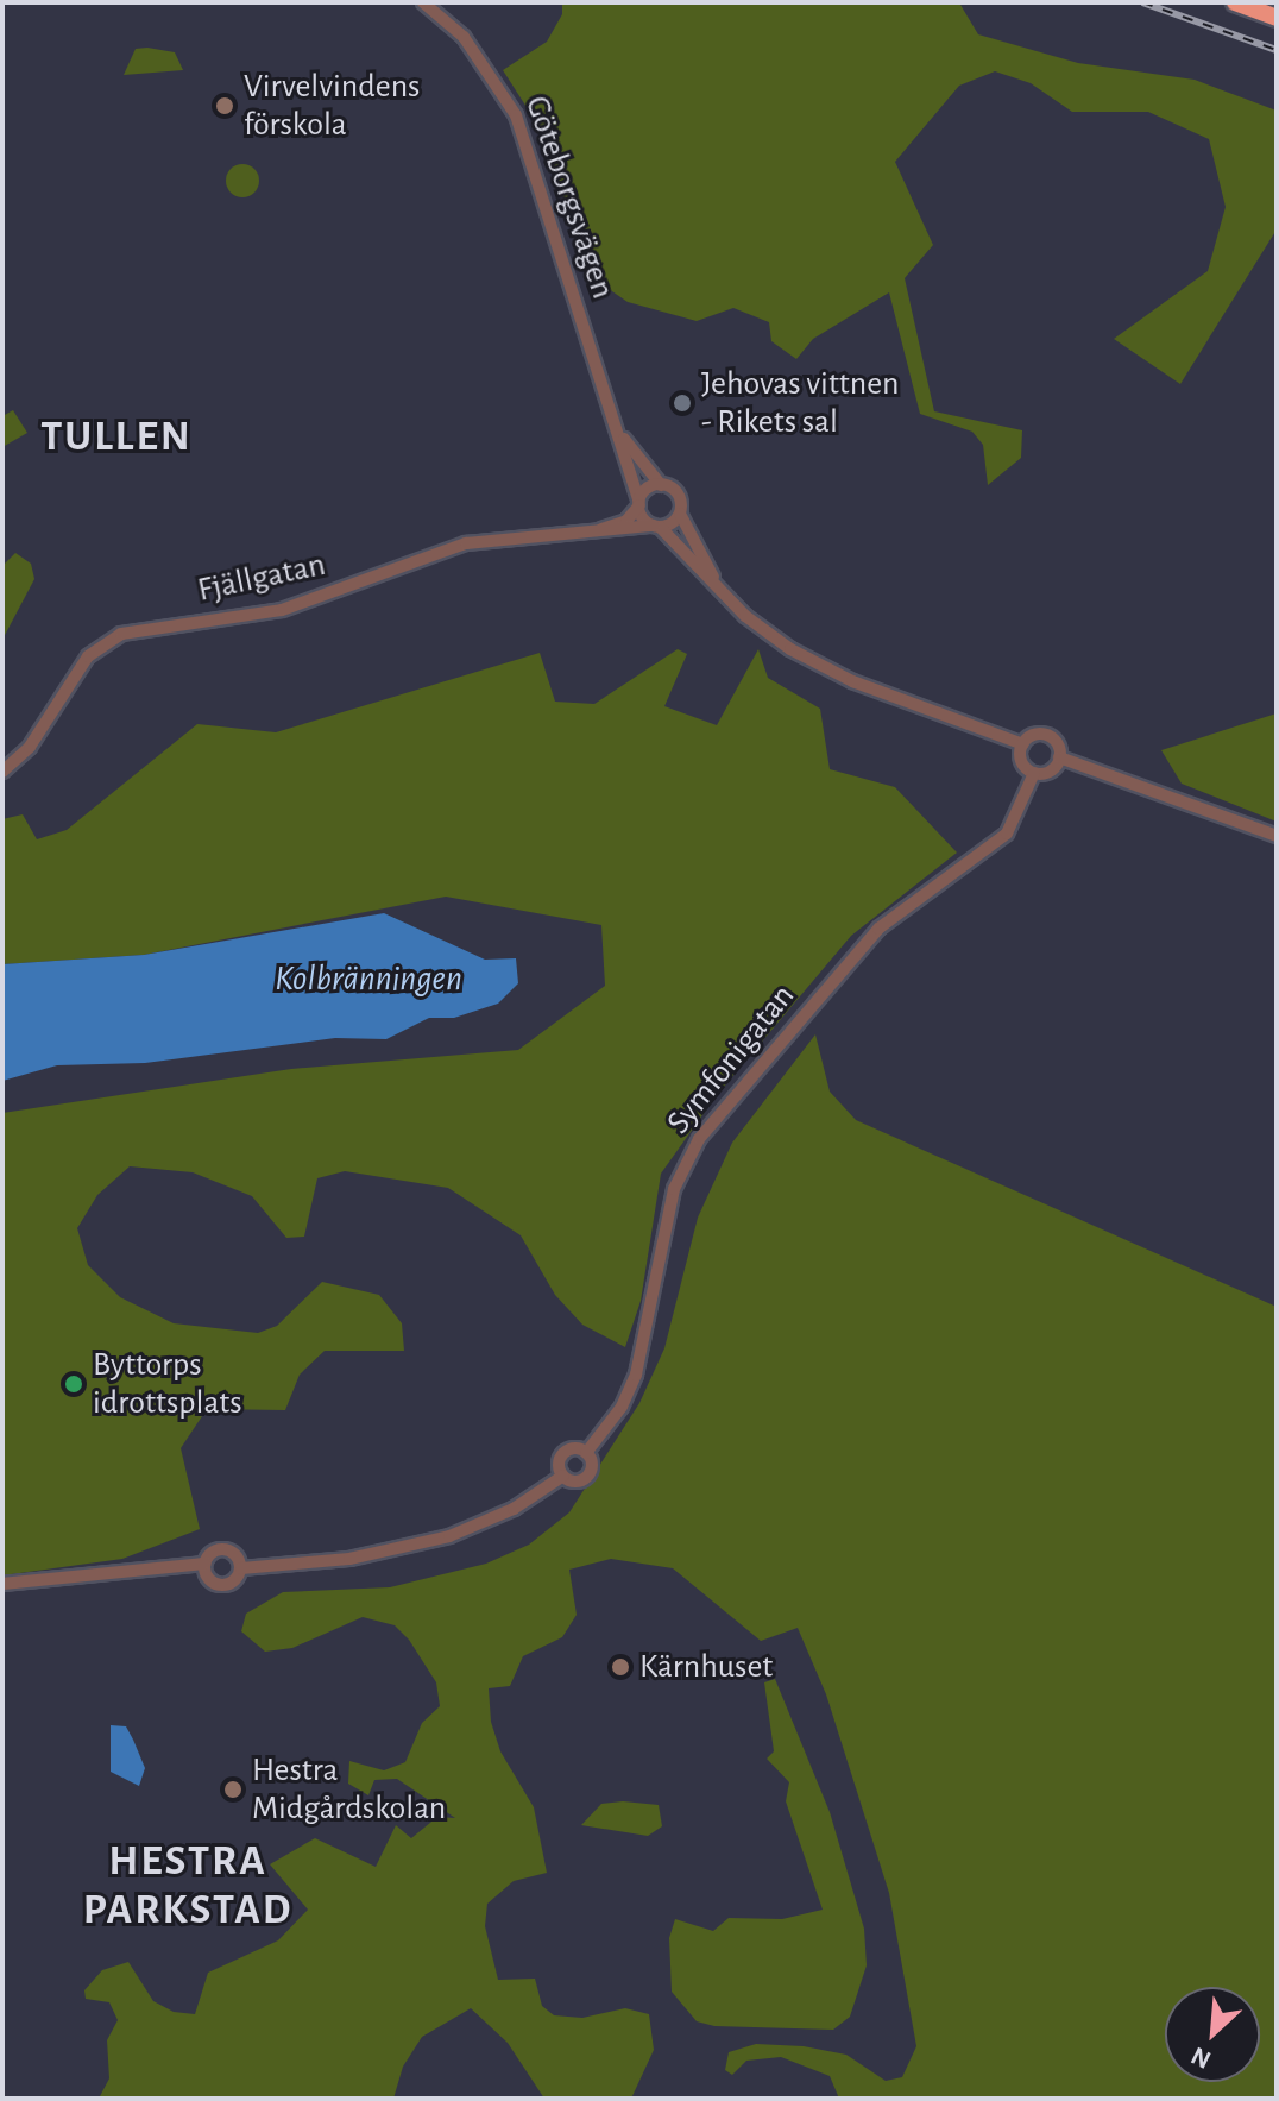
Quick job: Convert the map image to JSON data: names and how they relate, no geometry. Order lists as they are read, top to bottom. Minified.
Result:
{"streets":{"street":["Göteborgsvägen","Fjällgatan","Symfonigatan"]},"crossings":[["Göteborgsvägen","Fjällgatan"]],"districts":["TULLEN","HESTRA PARKSTAD"],"water":["Kolbränningen"],"places":["Virvelvindens förskola","Jehovas vittnen - Rikets sal","Byttorps idrottsplats","Kärnhuset","Hestra Midgårdskolan"],"north":"bottom left"}
